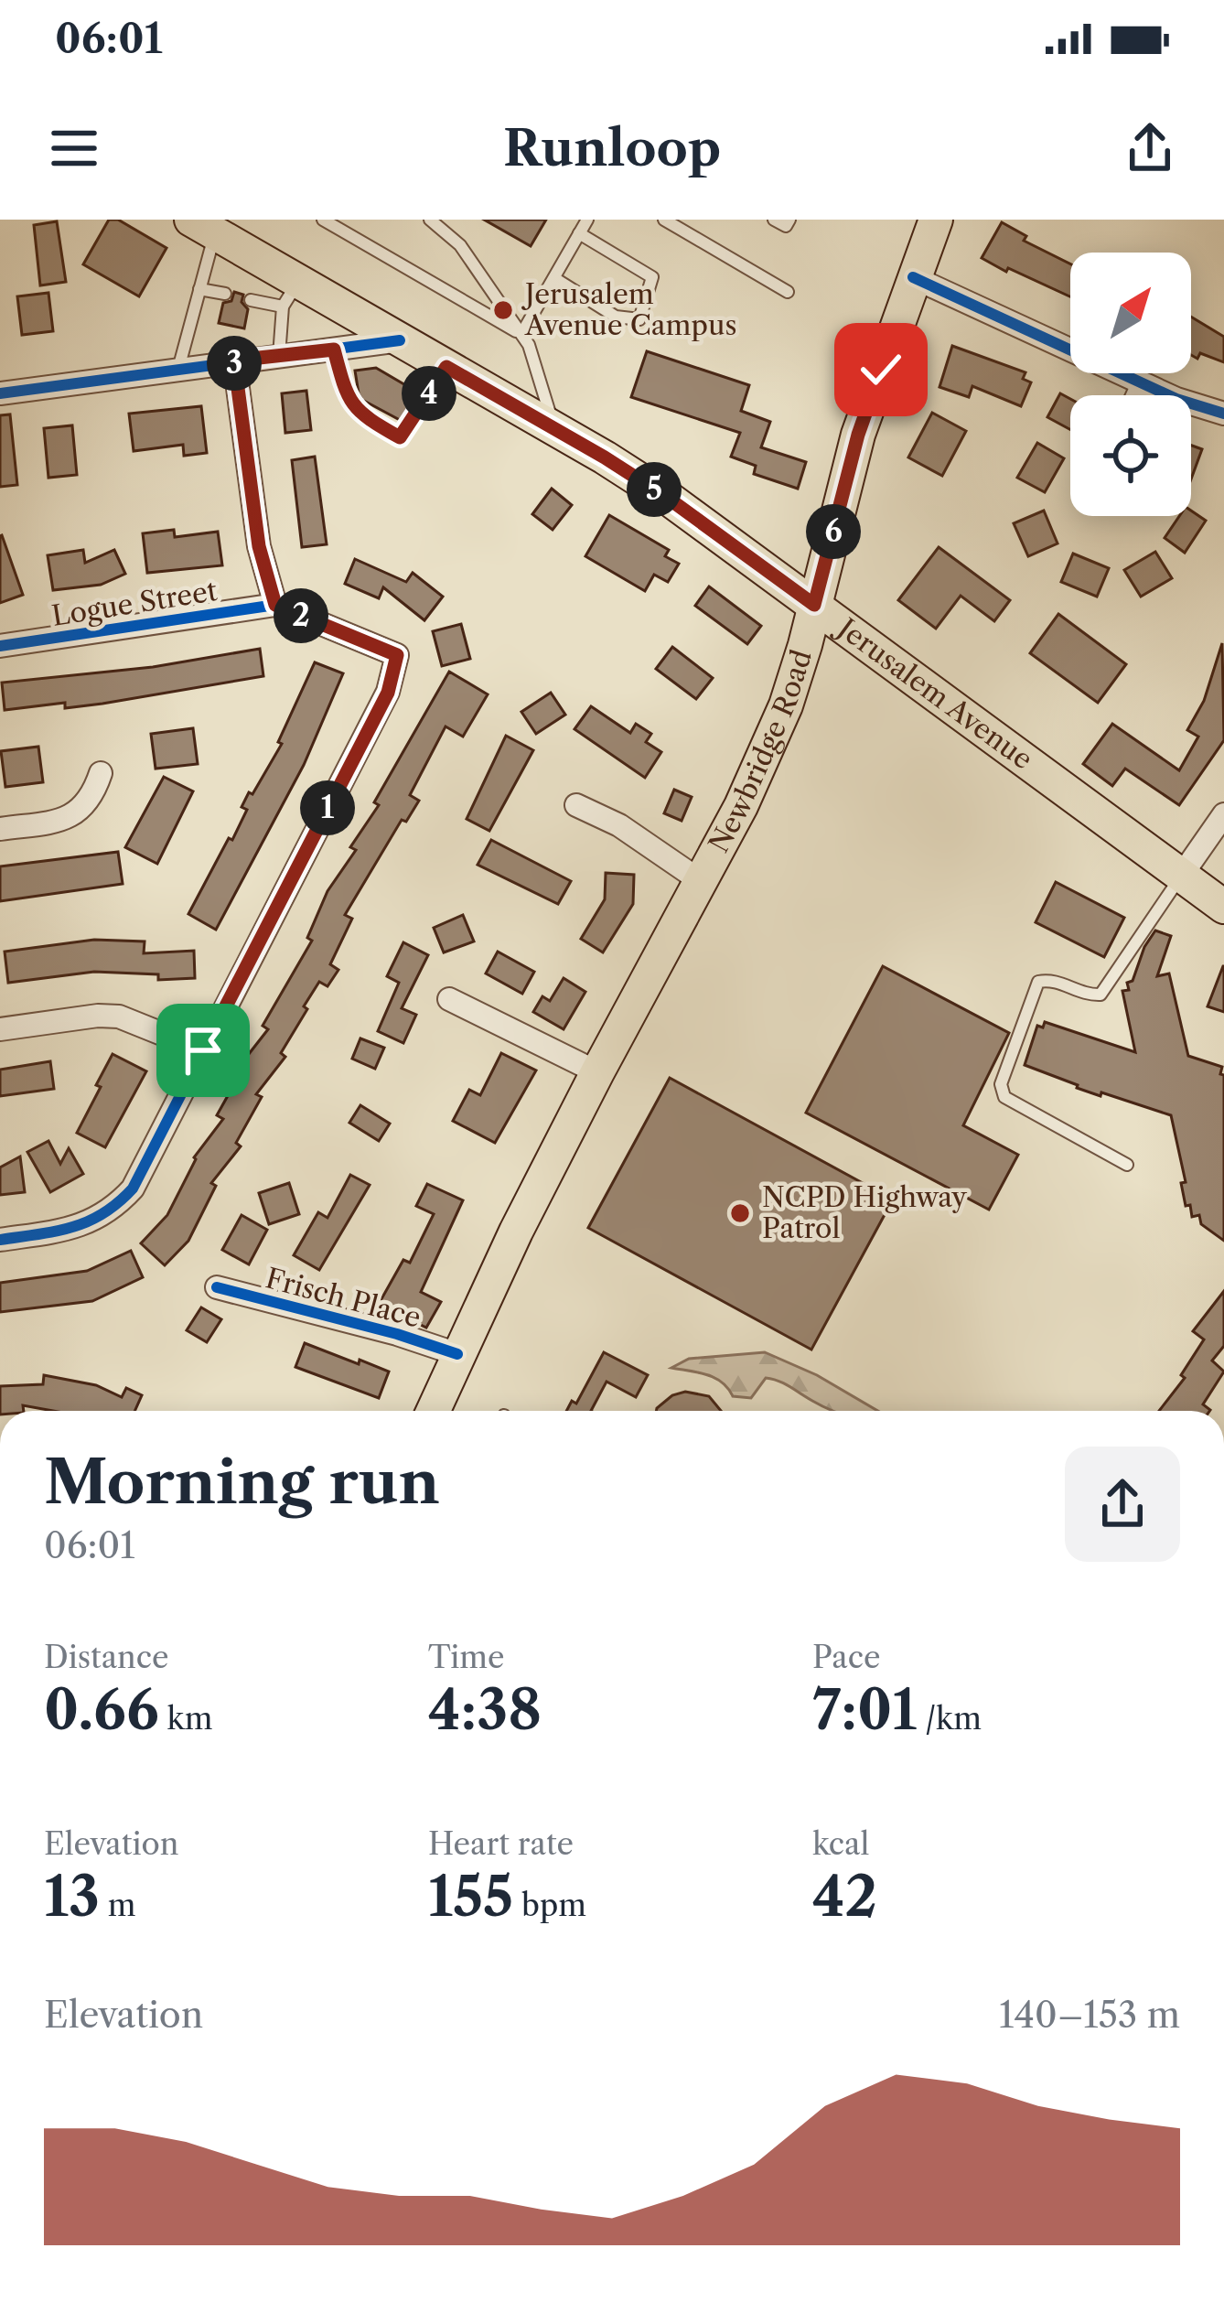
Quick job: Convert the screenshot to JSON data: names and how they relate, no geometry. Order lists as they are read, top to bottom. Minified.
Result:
{"streets":{"main road":["Jerusalem Avenue","Newbridge Road"],"street":["Logue Street","Frisch Place"]},"crossings":[["Jerusalem Avenue","Newbridge Road"],["Newbridge Road","Frisch Place"]],"places":["Jerusalem Avenue Campus","NCPD Highway Patrol"],"north":"top right","page":{"status":"06:01","header":"Runloop","pins":["3","4","5","6","2","1"],"heading":["Morning run","06:01"],"stats":[["Distance","0.66 km"],["Time","4:38"],["Pace","7:01 /km"],["Elevation","13 m"],["Heart rate","155 bpm"],["kcal","42"]],"chart":["Elevation","140–153 m"]}}
